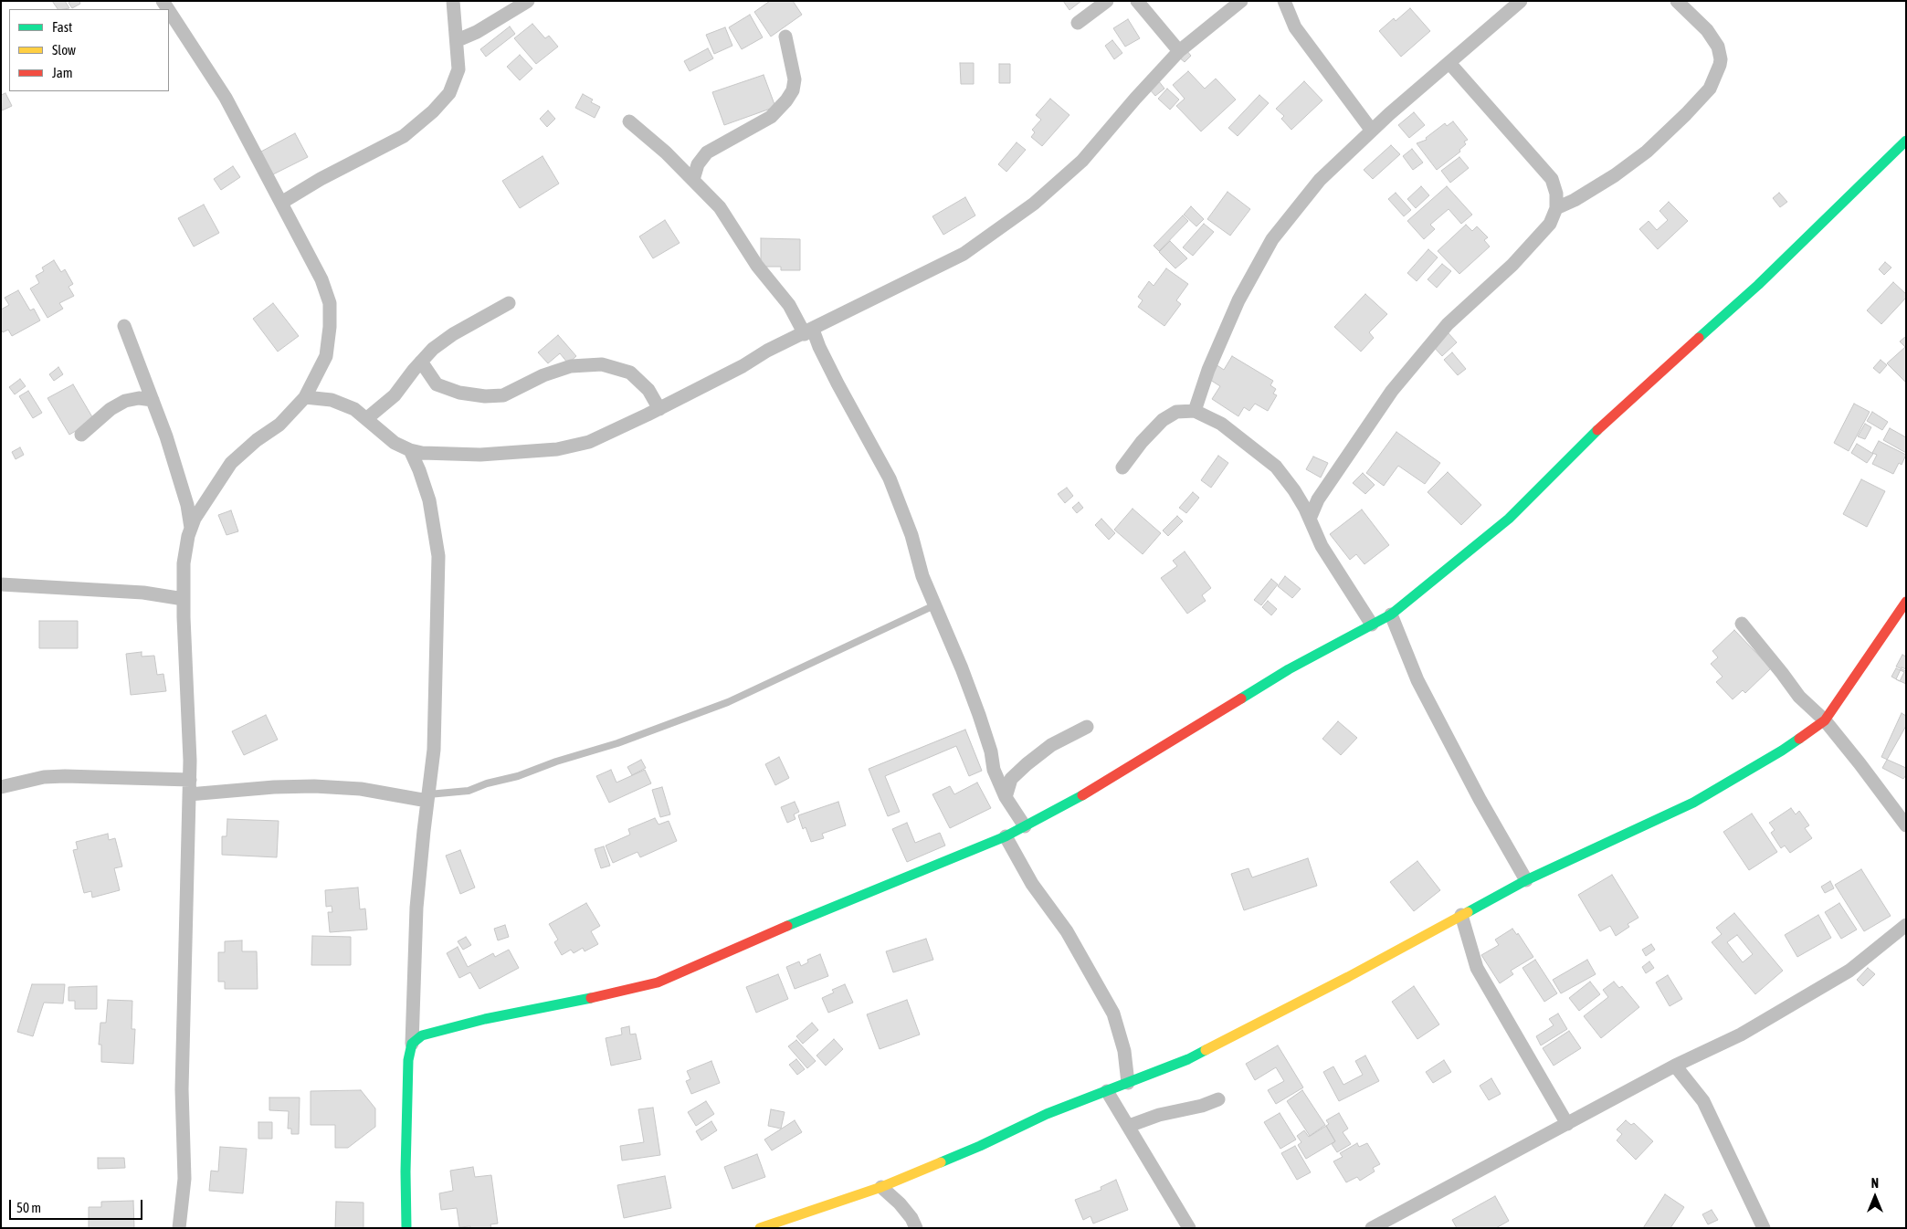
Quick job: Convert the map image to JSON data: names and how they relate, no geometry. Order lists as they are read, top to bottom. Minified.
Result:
{"legend":["Fast","Slow","Jam"],"scale_bar":"50 m","north":"top"}
